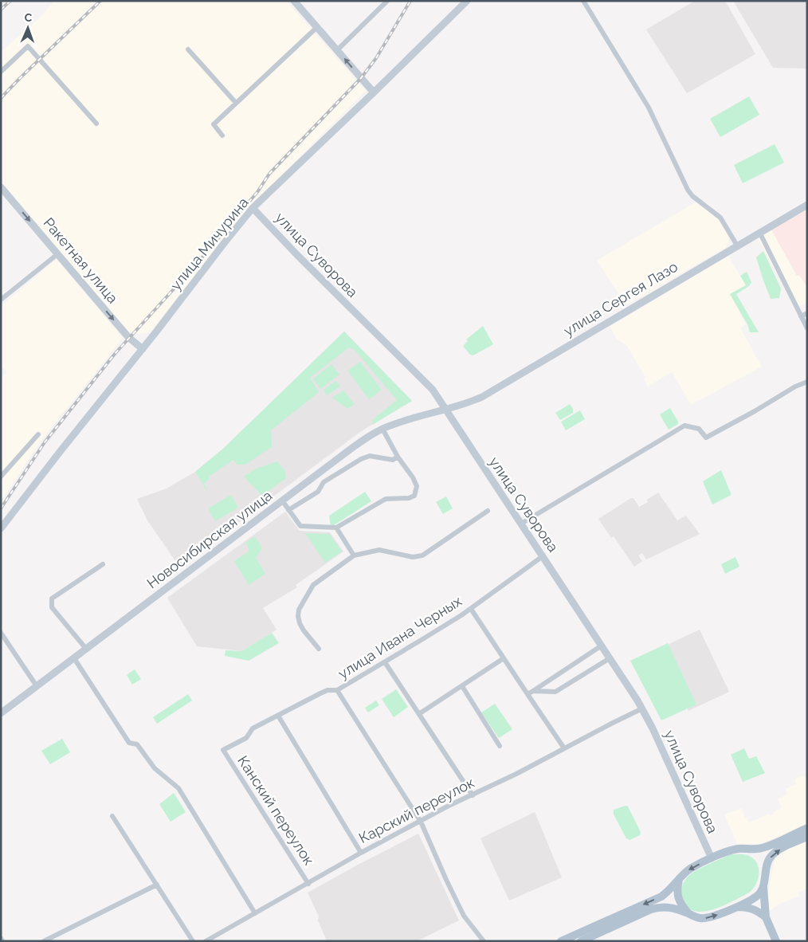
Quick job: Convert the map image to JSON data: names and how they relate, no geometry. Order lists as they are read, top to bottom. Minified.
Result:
{"streets":{"street":["улица Мичурина","улица Суворова","Ракетная улица","улица Сергея Лазо","Новосибирская улица","улица Ивана Черных","Канский переулок","Карский переулок"]},"crossings":[["улица Мичурина","улица Суворова"],["улица Мичурина","Ракетная улица"],["улица Суворова","улица Сергея Лазо"],["улица Суворова","Новосибирская улица"],["улица Суворова","улица Ивана Черных"],["улица Суворова","Карский переулок"],["улица Сергея Лазо","Новосибирская улица"],["улица Ивана Черных","Канский переулок"],["Канский переулок","Карский переулок"]],"one_way":["Ракетная улица"],"north":"top"}
